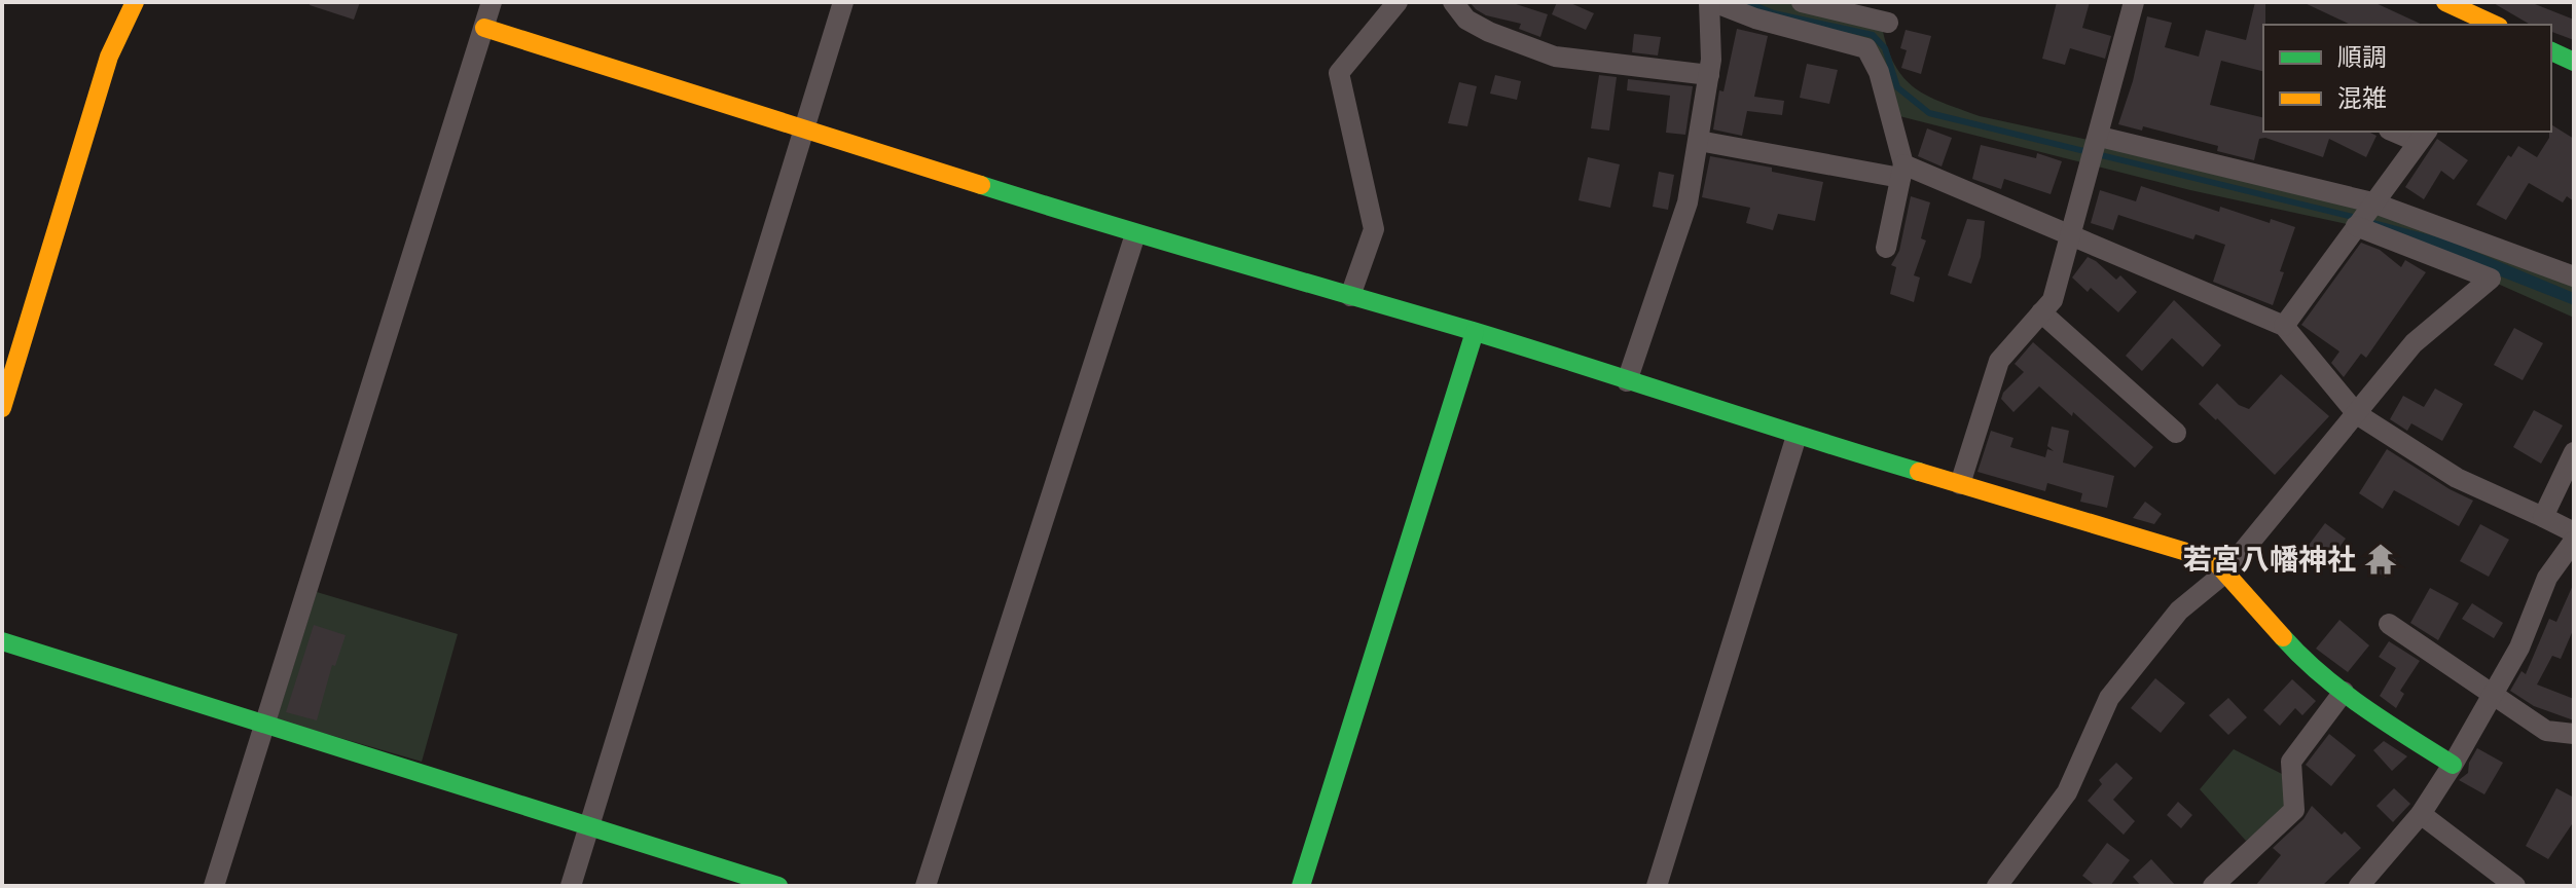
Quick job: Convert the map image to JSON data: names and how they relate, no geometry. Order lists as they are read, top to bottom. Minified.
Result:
{"places":{"temple":["若宮八幡神社"]},"legend":["順調","混雑"]}
